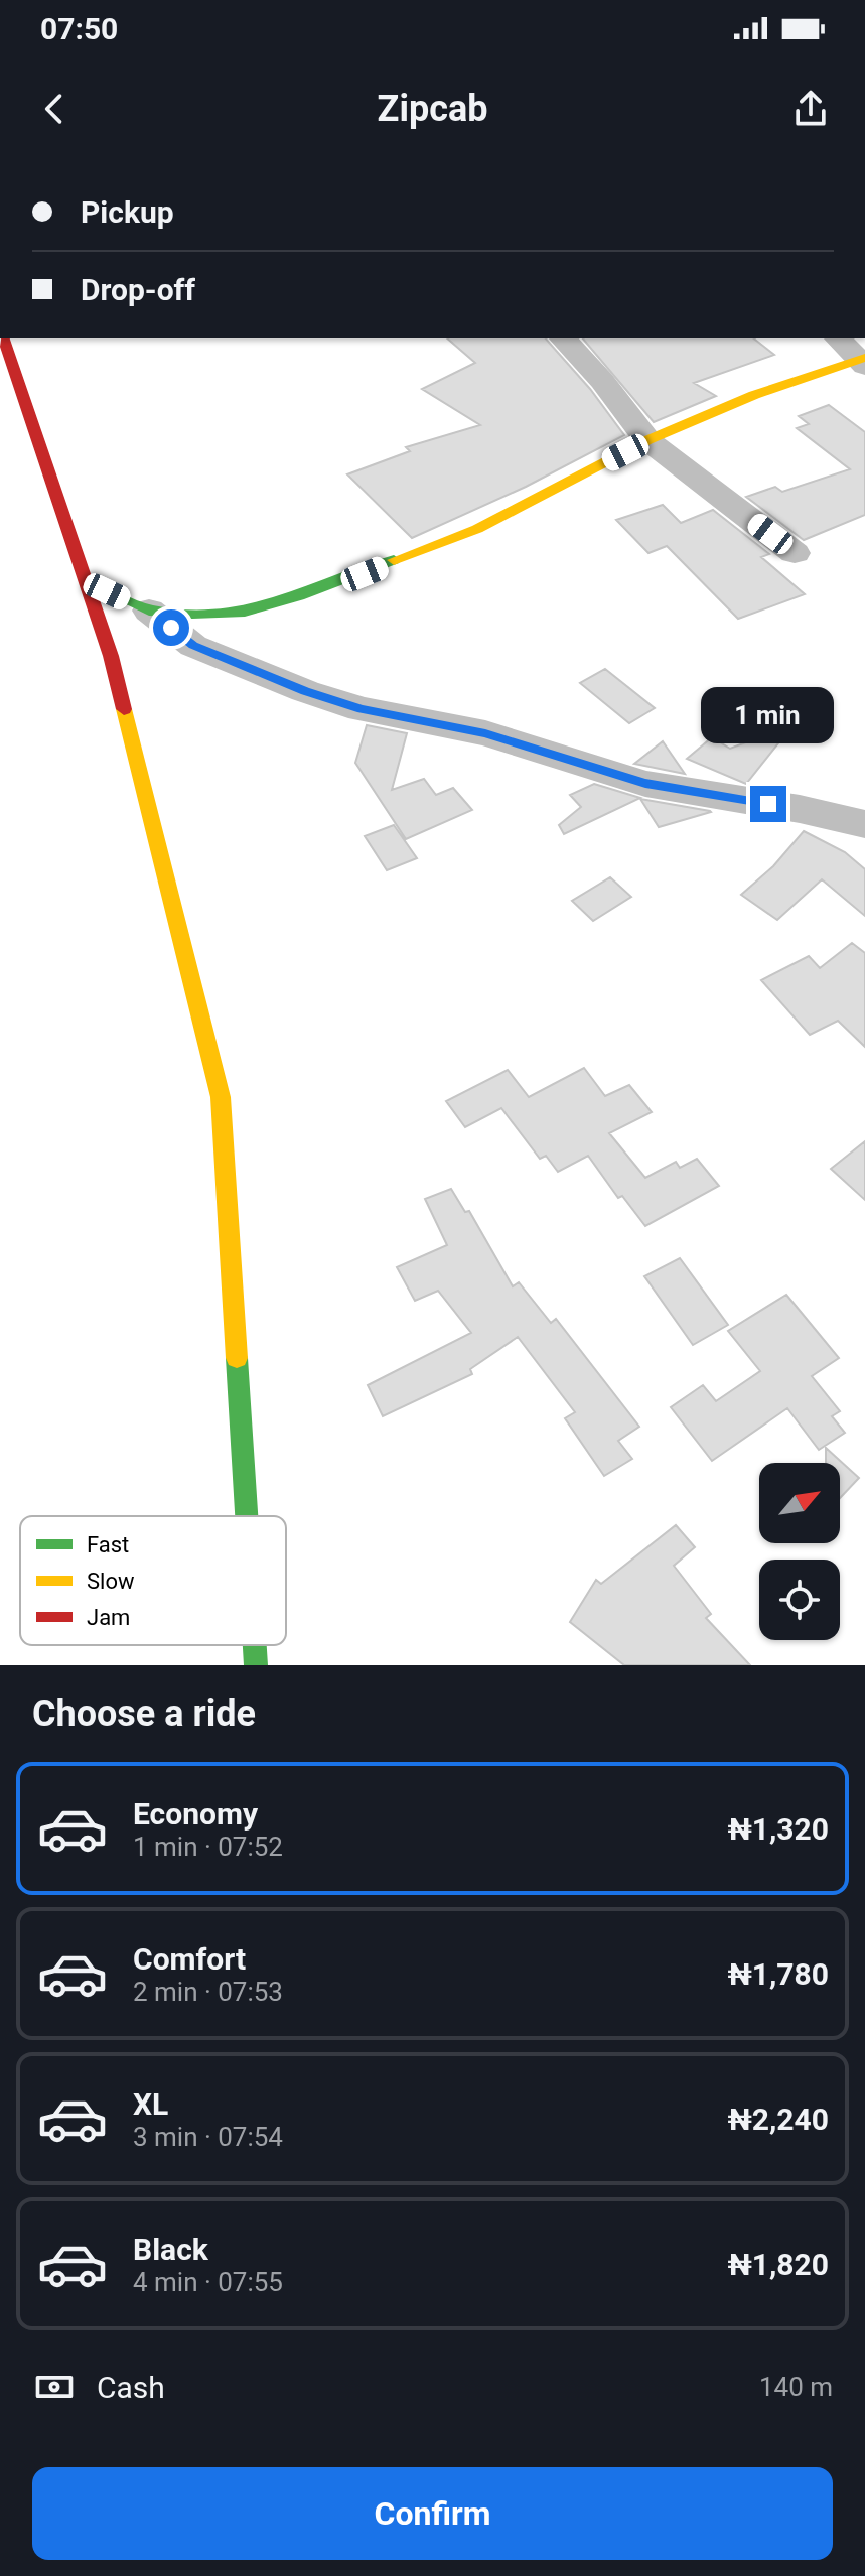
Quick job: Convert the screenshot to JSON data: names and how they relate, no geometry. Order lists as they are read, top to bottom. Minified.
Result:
{"legend":["Fast","Slow","Jam"],"north":"top right","page":{"status":"07:50","header":"Zipcab","banner":["Pickup","Drop-off"],"bubble":"1 min","heading":"Choose a ride","list":[{"name":"Economy","note":"1 min · 07:52","value":"₦1,320"},{"name":"Comfort","note":"2 min · 07:53","value":"₦1,780"},{"name":"XL","note":"3 min · 07:54","value":"₦2,240"},{"name":"Black","note":"4 min · 07:55","value":"₦1,820"}],"pay":["Cash","140 m"],"buttons":"Confirm"}}
